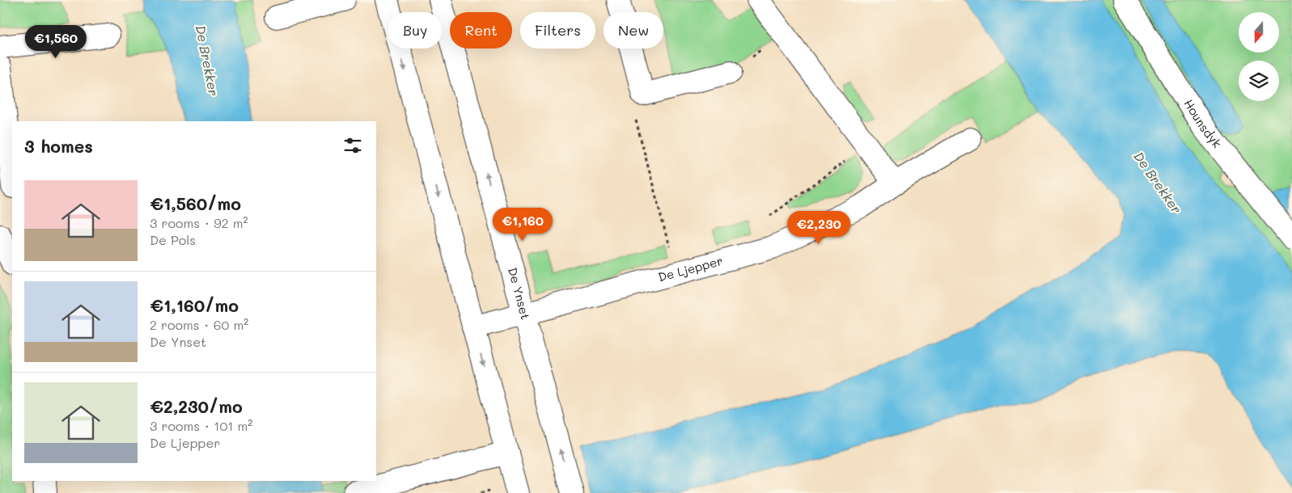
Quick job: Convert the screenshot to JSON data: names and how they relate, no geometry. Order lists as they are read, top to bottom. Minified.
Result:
{"streets":{"street":["Hounsdyk","De Ljepper","De Ynset"]},"crossings":[["De Ljepper","De Ynset"]],"water":["De Brekker"],"north":"bottom","page":{"chip":["Buy","Rent","Filters","New"],"price":["€1,560","€1,160","€2,230"],"heading":"3 homes","list":[{"name":"€1,560/mo","note":"3 rooms · 92 m² · De Pols"},{"name":"€1,160/mo","note":"2 rooms · 60 m² · De Ynset"},{"name":"€2,230/mo","note":"3 rooms · 101 m² · De Ljepper"}]}}
